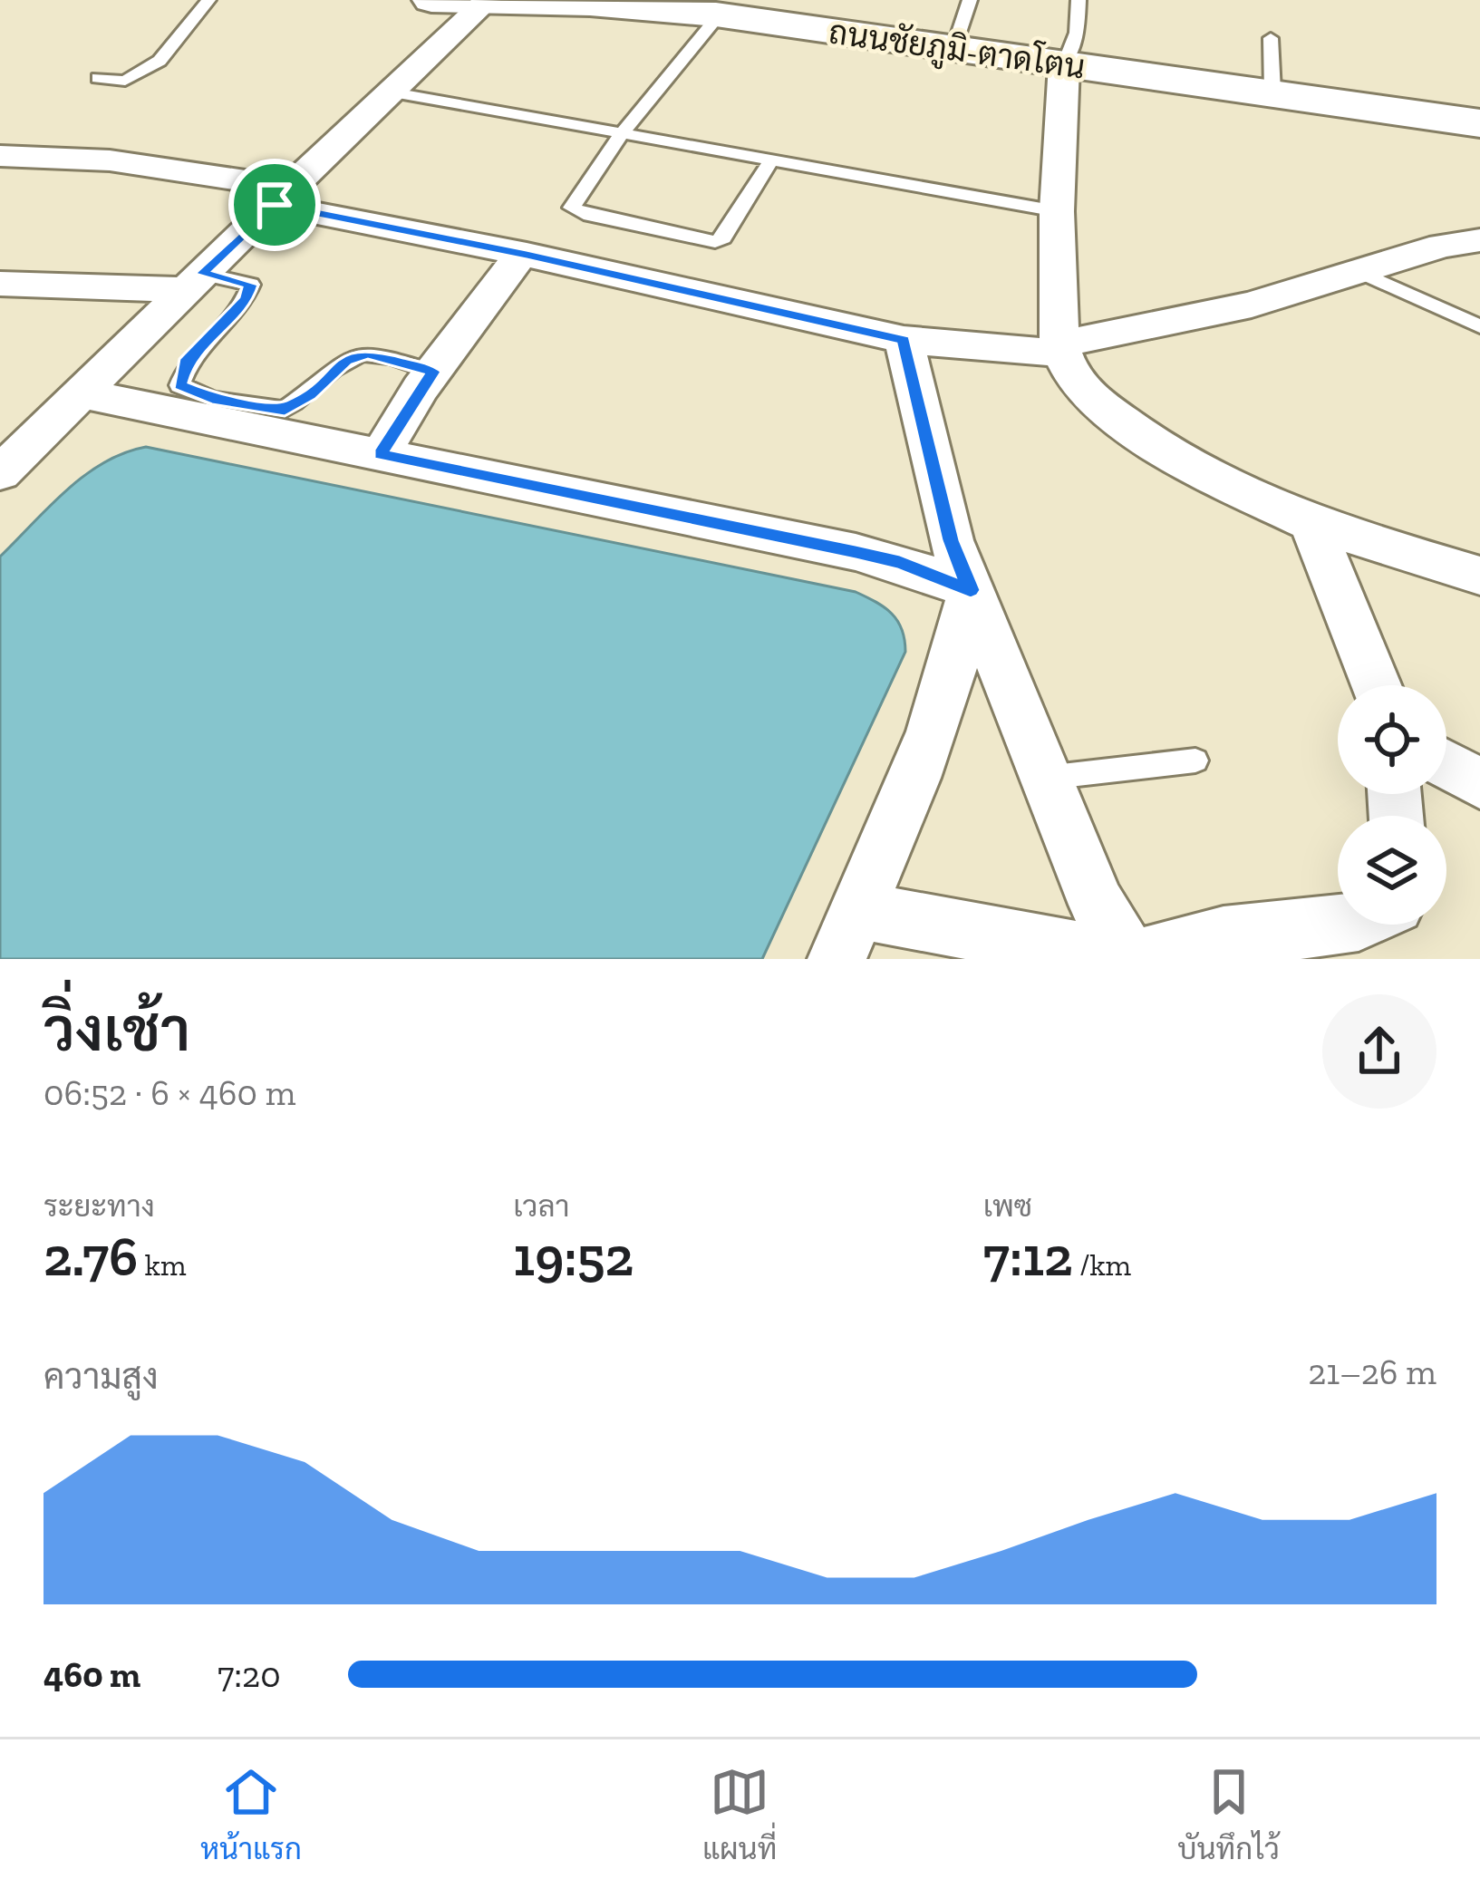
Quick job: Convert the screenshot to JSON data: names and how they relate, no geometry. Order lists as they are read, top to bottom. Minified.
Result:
{"streets":{"main road":["ถนนชัยภูมิ-ตาดโตน"]},"page":{"heading":["วิ่งเช้า","06:52 · 6 × 460 m"],"stats":[["ระยะทาง","2.76 km"],["เวลา","19:52"],["เพซ","7:12 /km"]],"chart":["ความสูง","21–26 m"],"list":[{"name":"460 m","note":"7:20"}],"tabs":["หน้าแรก","แผนที่","บันทึกไว้"]}}
